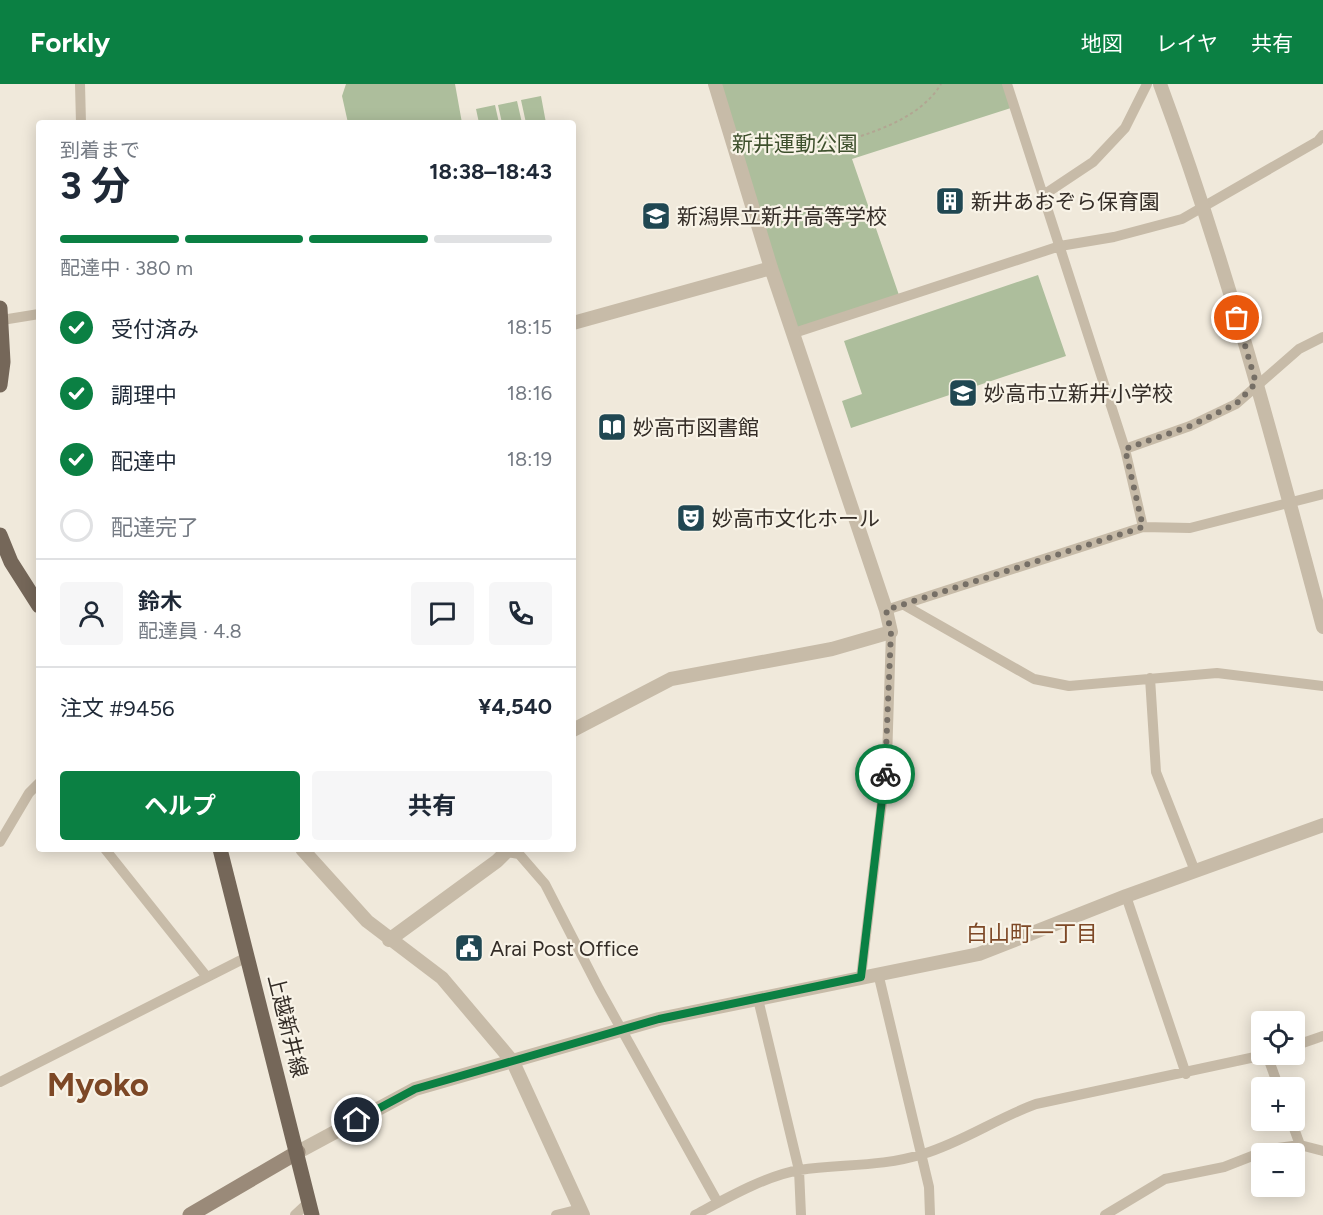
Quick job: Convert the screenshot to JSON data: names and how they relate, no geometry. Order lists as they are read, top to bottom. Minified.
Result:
{"streets":{"main road":["上越新井線"]},"districts":["白山町一丁目","Myoko"],"parks":["新井運動公園"],"places":{"building":["新井あおぞら保育園"],"school or university":["新潟県立新井高等学校","妙高市立新井小学校"],"library":["妙高市図書館"],"theatre":["妙高市文化ホール"],"public building":["Arai Post Office"]},"page":{"header":"Forkly","nav":["地図","レイヤ","共有"],"heading":["3 分","到着まで","18:38–18:43"],"panel":["鈴木","配達員 · 4.8","注文 #9456","¥4,540"],"bar":"配達中 · 380 m","list":[["受付済み","18:15"],["調理中","18:16"],["配達中","18:19"],"配達完了"],"buttons":["ヘルプ","共有"],"map_buttons":["+","−"]}}
